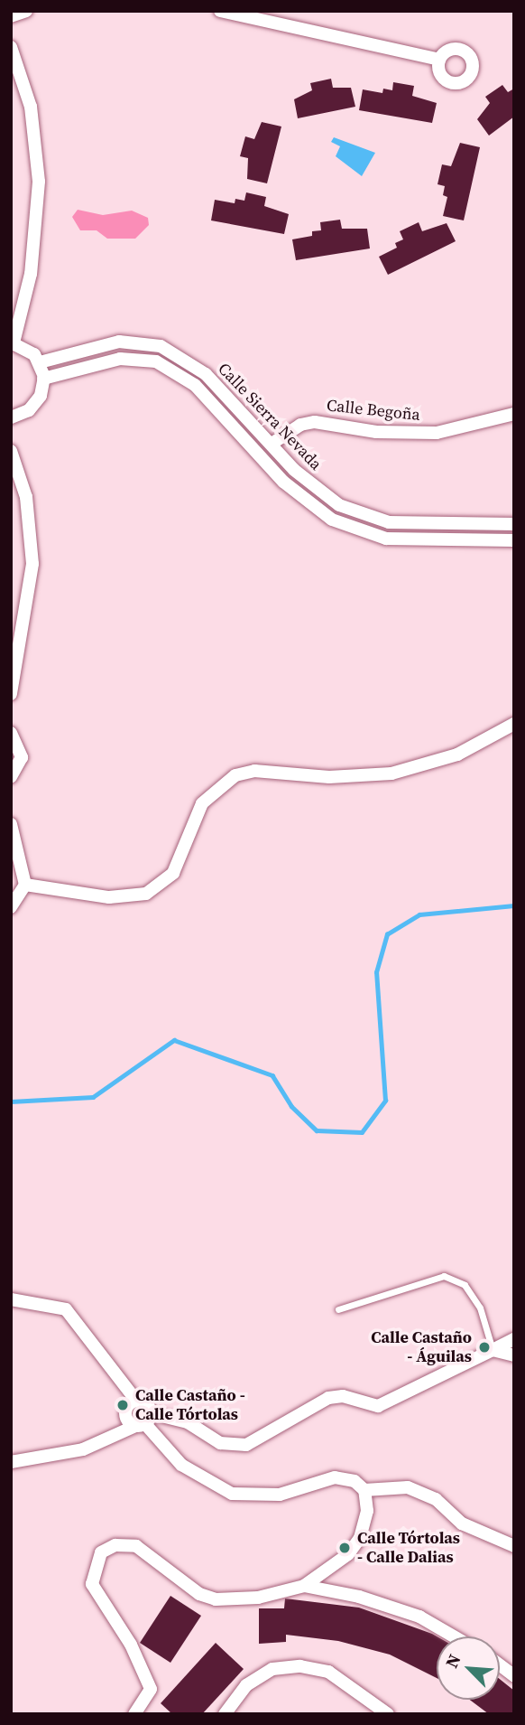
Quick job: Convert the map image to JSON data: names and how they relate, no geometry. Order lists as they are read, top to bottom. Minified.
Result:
{"streets":{"street":["Calle Begoña","Calle Sierra Nevada"]},"crossings":[["Calle Begoña","Calle Sierra Nevada"]],"places":["Calle Castaño - Águilas","Calle Castaño - Calle Tórtolas","Calle Tórtolas - Calle Dalias"],"north":"top left"}
